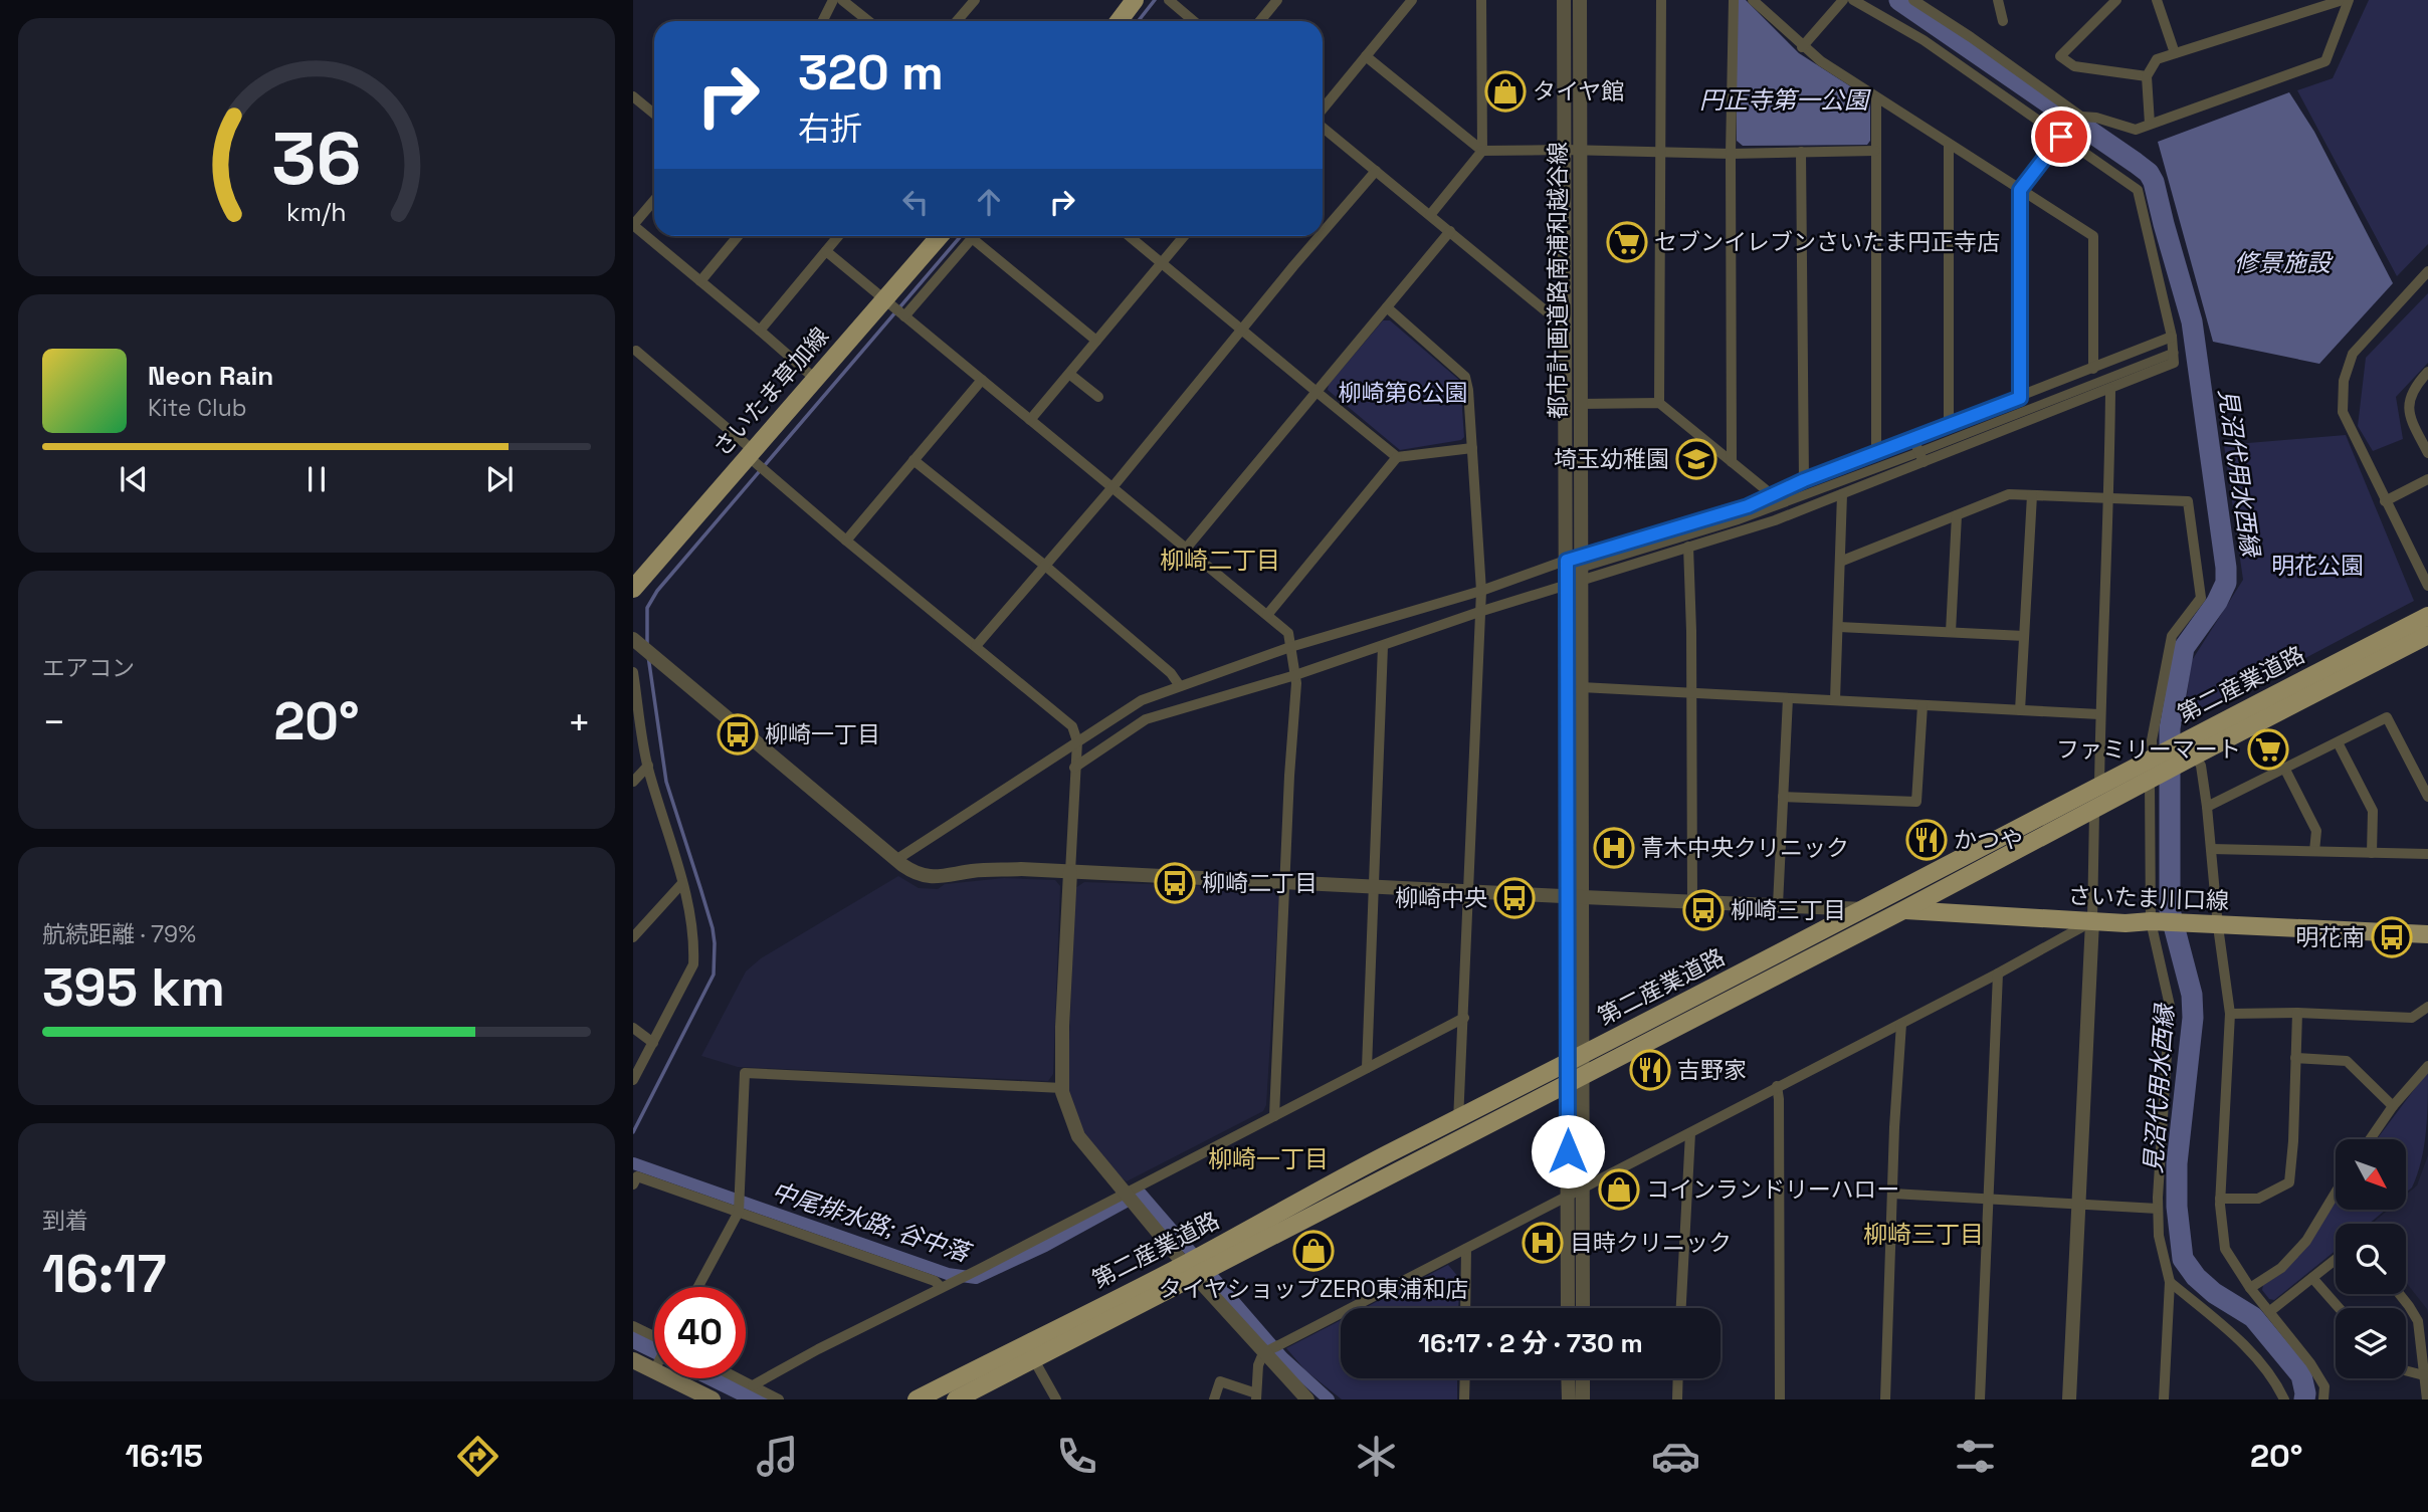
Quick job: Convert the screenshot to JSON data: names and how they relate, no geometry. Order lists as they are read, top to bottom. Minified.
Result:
{"streets":{"main road":["さいたま草加線","第二産業道路","さいたま川口線"],"street":["都市計画道路南浦和越谷線"]},"crossings":[["都市計画道路南浦和越谷線","第二産業道路"],["第二産業道路","さいたま川口線"]],"districts":["柳崎二丁目","柳崎一丁目","柳崎三丁目"],"water":["円正寺第一公園","修景施設","見沼代用水西縁","中尾排水路; 谷中落"],"parks":["柳崎第6公園","明花公園"],"places":{"shop":["タイヤ館","コインランドリーハロー","タイヤショップZERO東浦和店"],"supermarket":["セブンイレブンさいたま円正寺店","ファミリーマート"],"school or university":["埼玉幼稚園"],"bus stop":["柳崎一丁目","柳崎二丁目","柳崎中央","柳崎三丁目","明花南"],"restaurant":["かつや","吉野家"],"hospital":["青木中央クリニック","目時クリニック"]},"north":"bottom right","page":{"turn":["320 m","右折"],"song":["Neon Rain","Kite Club"],"tile":["エアコン",["航続距離 · 79%","395 km"],["到着","16:17"]],"heat":["−","20°","+"],"limit":"40","trip":"16:17 · 2 分 · 730 m","tabs":["16:15","20°"],"gauge":["36","km/h"]}}
